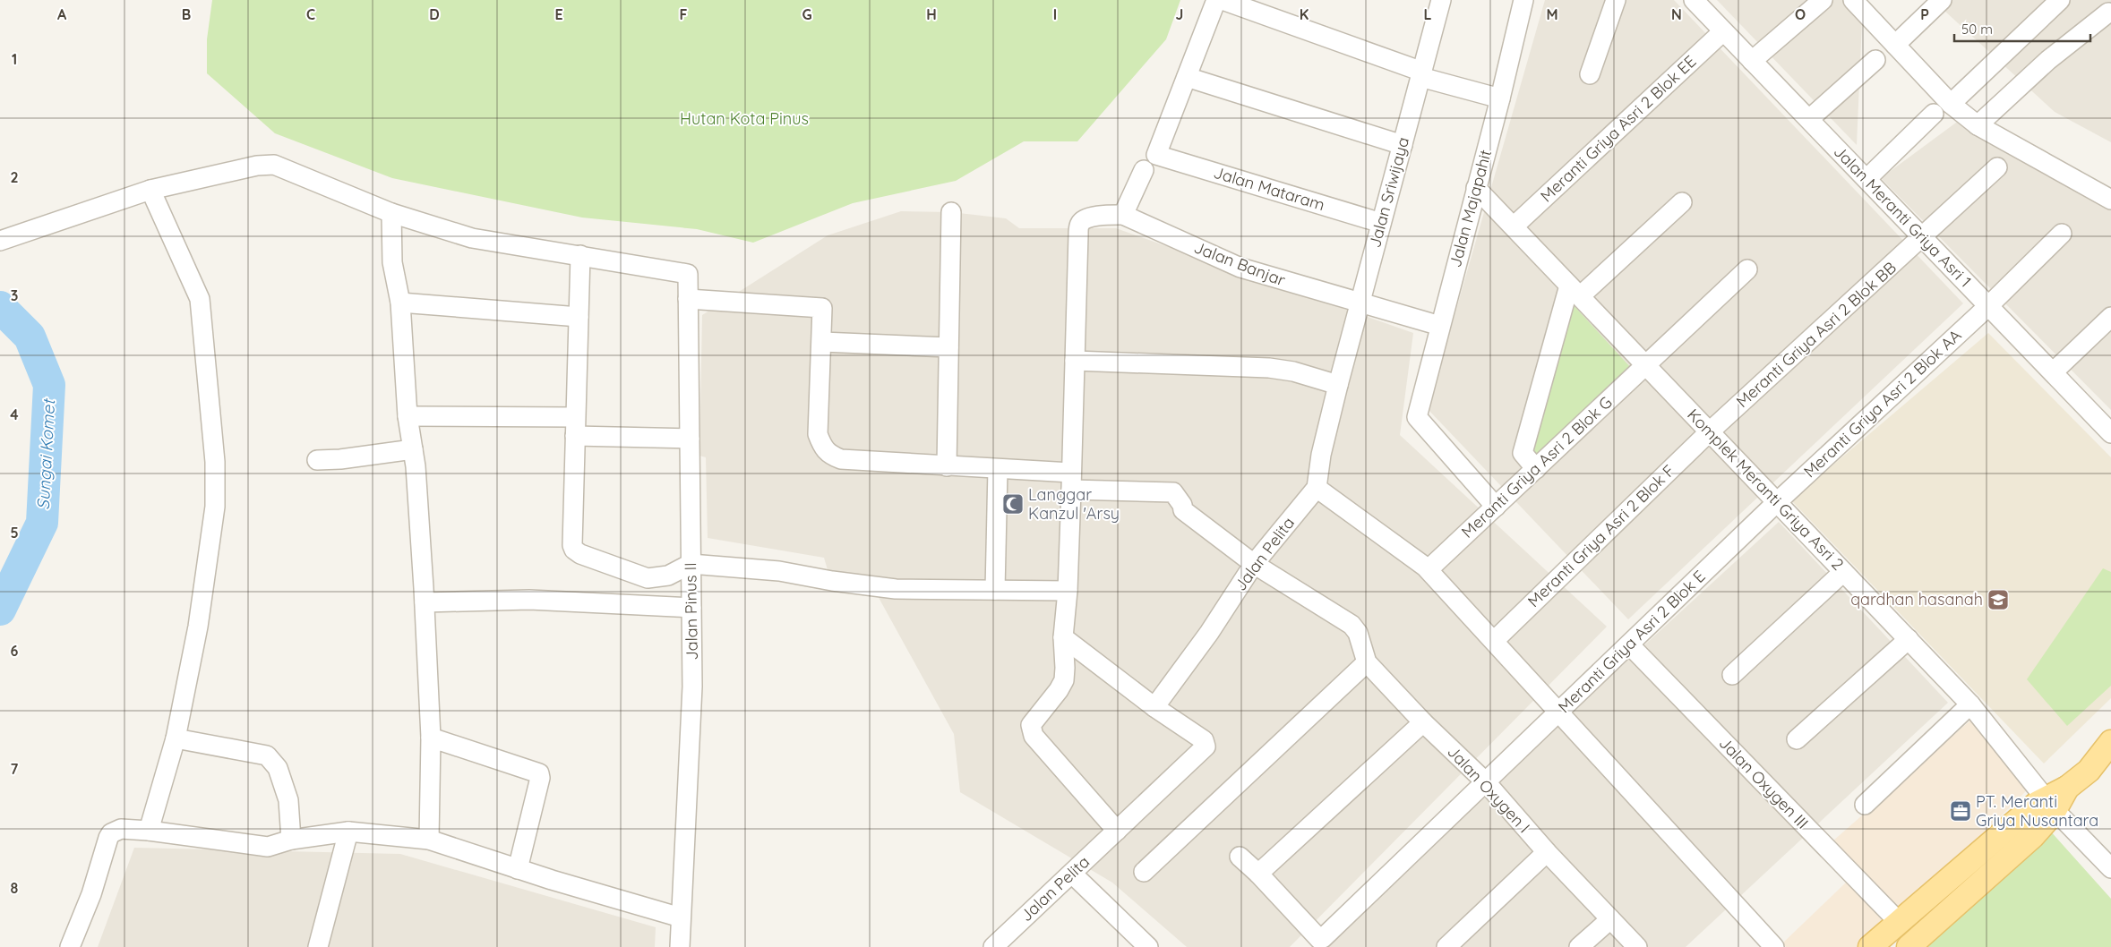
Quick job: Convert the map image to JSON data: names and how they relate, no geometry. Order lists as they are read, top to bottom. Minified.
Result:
{"streets":{"street":["Meranti Griya Asri 2 Blok EE","Jalan Mataram","Jalan Sriwijaya","Jalan Majapahit","Jalan Meranti Griya Asri 1","Jalan Banjar","Meranti Griya Asri 2 Blok BB","Meranti Griya Asri 2 Blok AA","Meranti Griya Asri 2 Blok G","Komplek Meranti Griya Asri 2","Meranti Griya Asri 2 Blok F","Jalan Pelita","Jalan Pinus II","Meranti Griya Asri 2 Blok E","Jalan Oxygen III","Jalan Oxygen I"]},"crossings":[["Meranti Griya Asri 2 Blok EE","Jalan Meranti Griya Asri 1"],["Meranti Griya Asri 2 Blok EE","Komplek Meranti Griya Asri 2"],["Jalan Mataram","Jalan Sriwijaya"],["Jalan Sriwijaya","Jalan Banjar"],["Jalan Majapahit","Jalan Banjar"],["Jalan Majapahit","Meranti Griya Asri 2 Blok G"],["Jalan Majapahit","Komplek Meranti Griya Asri 2"],["Jalan Meranti Griya Asri 1","Meranti Griya Asri 2 Blok BB"],["Jalan Meranti Griya Asri 1","Meranti Griya Asri 2 Blok AA"],["Meranti Griya Asri 2 Blok BB","Komplek Meranti Griya Asri 2"],["Meranti Griya Asri 2 Blok BB","Meranti Griya Asri 2 Blok F"],["Meranti Griya Asri 2 Blok AA","Komplek Meranti Griya Asri 2"],["Meranti Griya Asri 2 Blok AA","Meranti Griya Asri 2 Blok E"],["Meranti Griya Asri 2 Blok G","Komplek Meranti Griya Asri 2"],["Komplek Meranti Griya Asri 2","Meranti Griya Asri 2 Blok F"],["Komplek Meranti Griya Asri 2","Meranti Griya Asri 2 Blok E"],["Jalan Pelita","Jalan Oxygen I"],["Meranti Griya Asri 2 Blok E","Jalan Oxygen III"],["Meranti Griya Asri 2 Blok E","Jalan Oxygen I"]],"water":["Sungai Komet"],"parks":["Hutan Kota Pinus"],"places":{"mosque":["Langgar Kanzul 'Arsy"],"school or university":["qardhan hasanah"],"office":["PT. Meranti Griya Nusantara"]},"scale_bar":"50 m","grid":{"columns":["A","B","C","D","E","F","G","H","I","J","K","L","M","N","O","P"],"rows":["1","2","3","4","5","6","7","8"]}}
